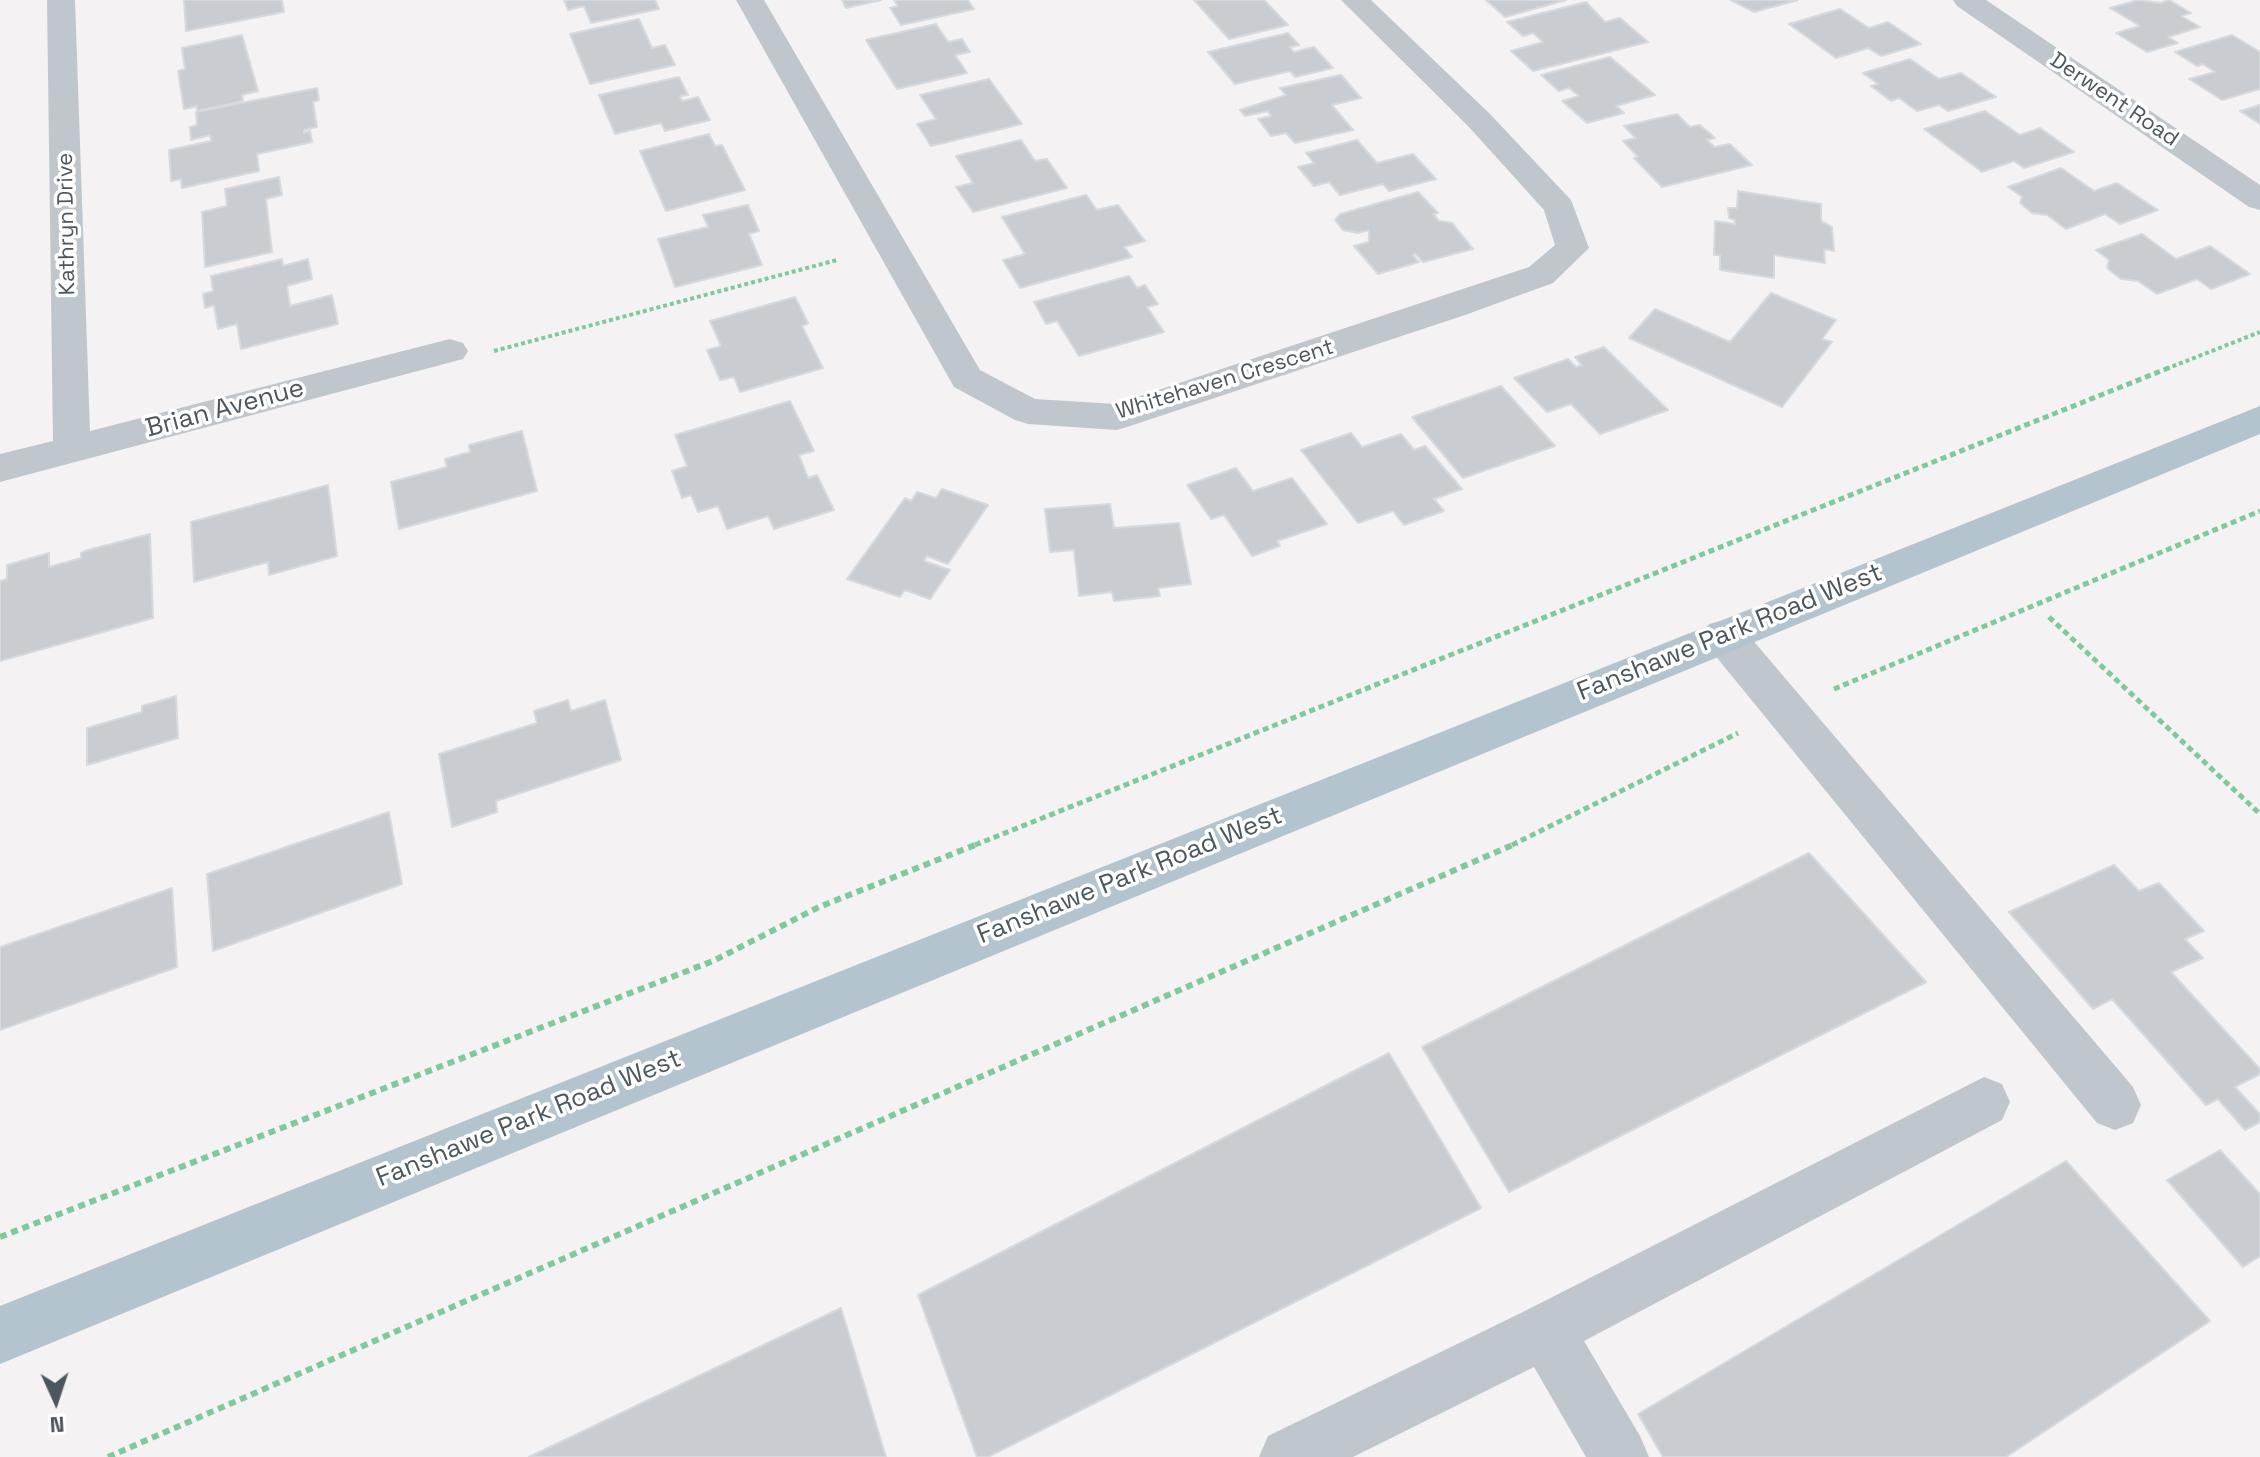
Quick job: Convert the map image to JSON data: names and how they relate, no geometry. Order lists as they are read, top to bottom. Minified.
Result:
{"streets":{"main road":["Fanshawe Park Road West"],"street":["Derwent Road","Kathryn Drive","Whitehaven Crescent","Brian Avenue"]},"crossings":[["Kathryn Drive","Brian Avenue"]],"north":"bottom"}
